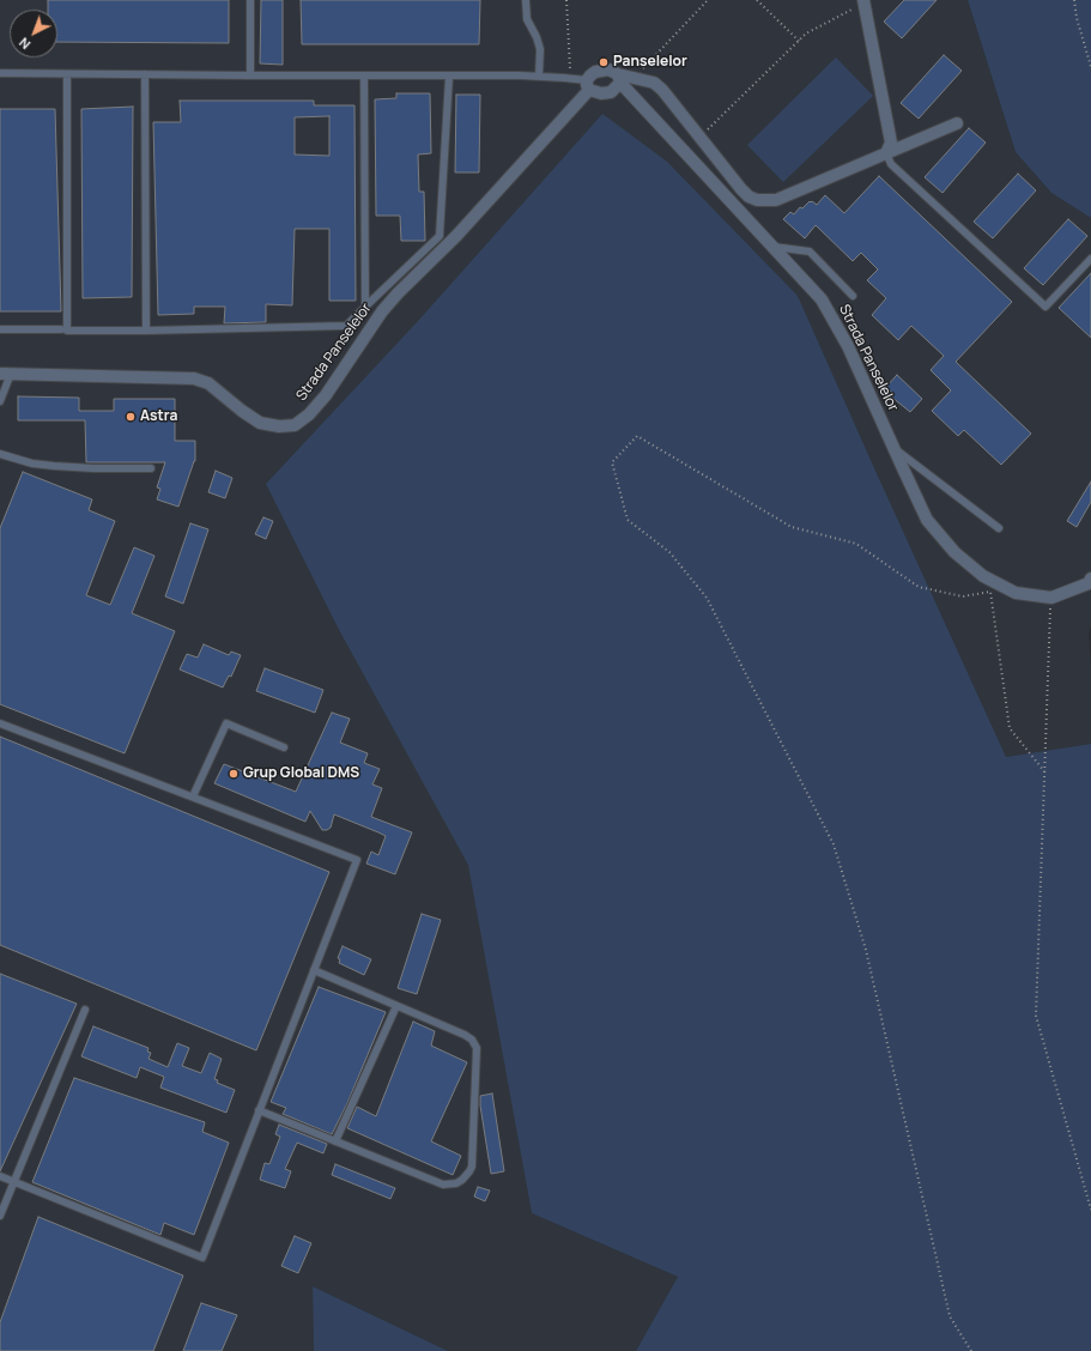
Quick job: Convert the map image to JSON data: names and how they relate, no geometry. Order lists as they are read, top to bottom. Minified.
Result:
{"streets":{"street":["Strada Panselelor"]},"places":["Panselelor","Astra","Grup Global DMS"],"north":"bottom left"}
